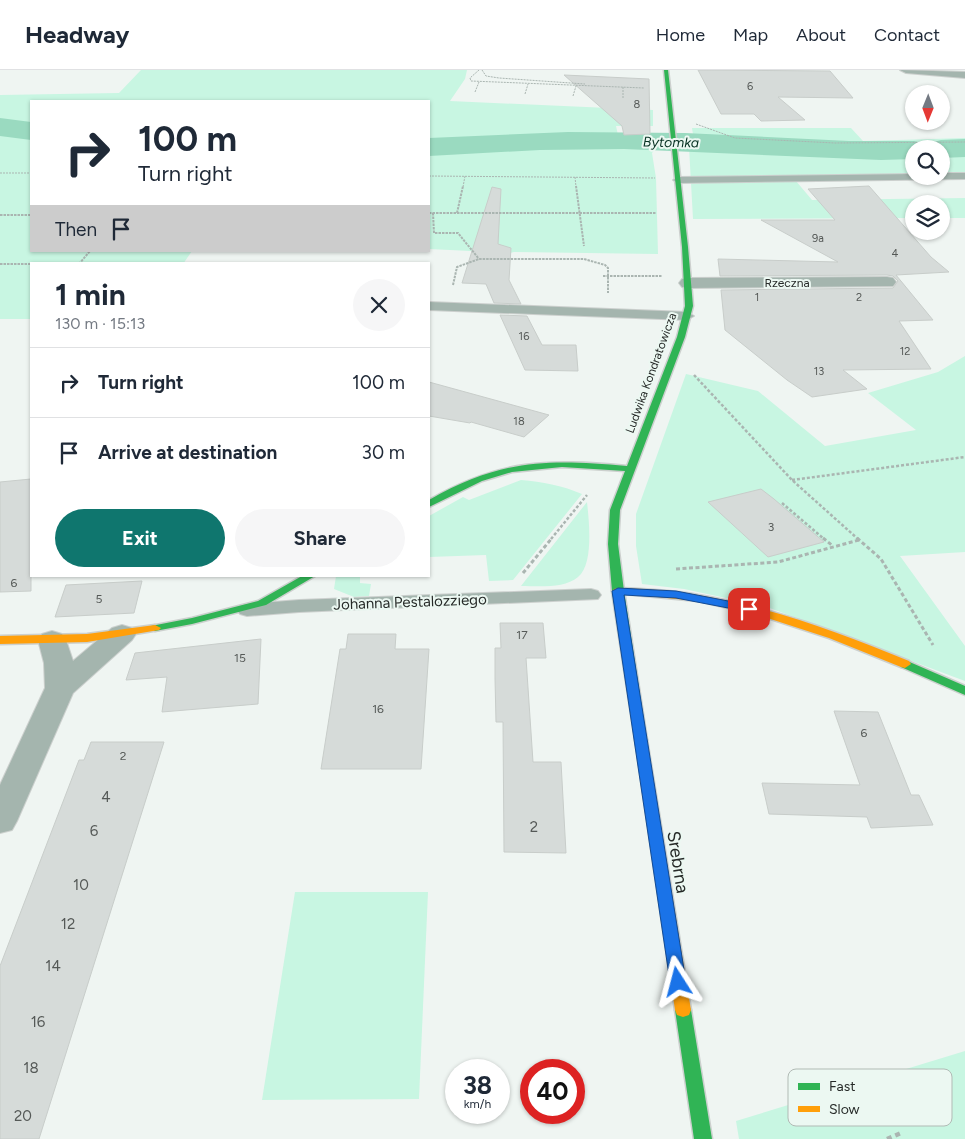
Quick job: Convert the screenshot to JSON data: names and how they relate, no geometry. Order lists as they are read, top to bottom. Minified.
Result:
{"streets":{"street":["Rzeczna","Ludwika Kondratowicza","Johanna Pestalozziego","Srebrna"]},"crossings":[["Rzeczna","Ludwika Kondratowicza"],["Ludwika Kondratowicza","Srebrna"]],"water":["Bytomka"],"house_numbers":["6","8","9a","4","1","2","16","12","13","18","3","6","5","17","15","16","6","2","4","2","6","10","12","14","16","18","20"],"legend":["Fast","Slow"],"north":"bottom","page":{"header":"Headway","nav":["Home","Map","About","Contact"],"turn":["100 m","Turn right"],"then":"Then","heading":["1 min","130 m · 15:13"],"list":[{"name":"Turn right","value":"100 m"},{"name":"Arrive at destination","value":"30 m"}],"buttons":["Exit","Share"],"speed":"38 km/h","limit":"40"}}
